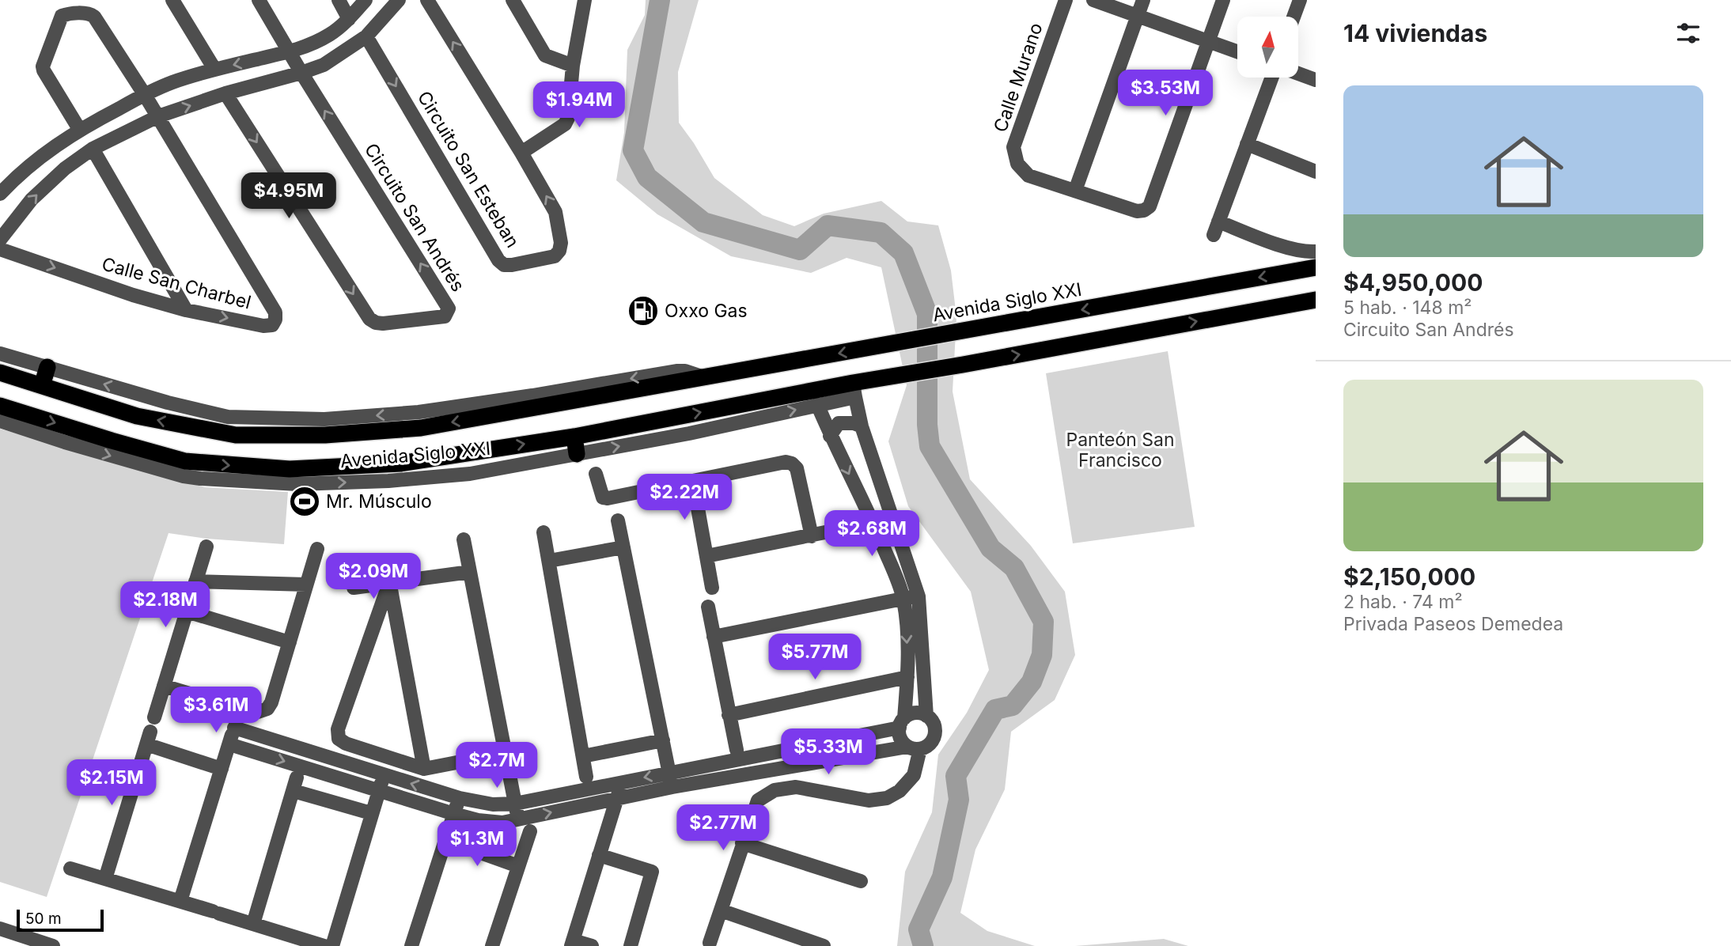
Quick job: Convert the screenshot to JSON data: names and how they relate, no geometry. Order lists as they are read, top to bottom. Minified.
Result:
{"streets":{"highway":["Avenida Siglo XXI"],"street":["Calle Murano","Circuito San Esteban","Circuito San Andrés","Calle San Charbel"]},"parks":["Panteón San Francisco"],"places":{"fuel station":["Oxxo Gas"],"sports":["Mr. Músculo"]},"scale_bar":"50 m","north":"top","page":{"heading":"14 viviendas","list":[{"name":"$4,950,000","note":"5 hab. · 148 m² · Circuito San Andrés"},{"name":"$2,150,000","note":"2 hab. · 74 m² · Privada Paseos Demedea"}],"price":["$3.53M","$1.94M","$4.95M","$2.22M","$2.68M","$2.09M","$2.18M","$5.77M","$3.61M","$5.33M","$2.7M","$2.15M","$2.77M","$1.3M"],"scale":"50 m"}}
